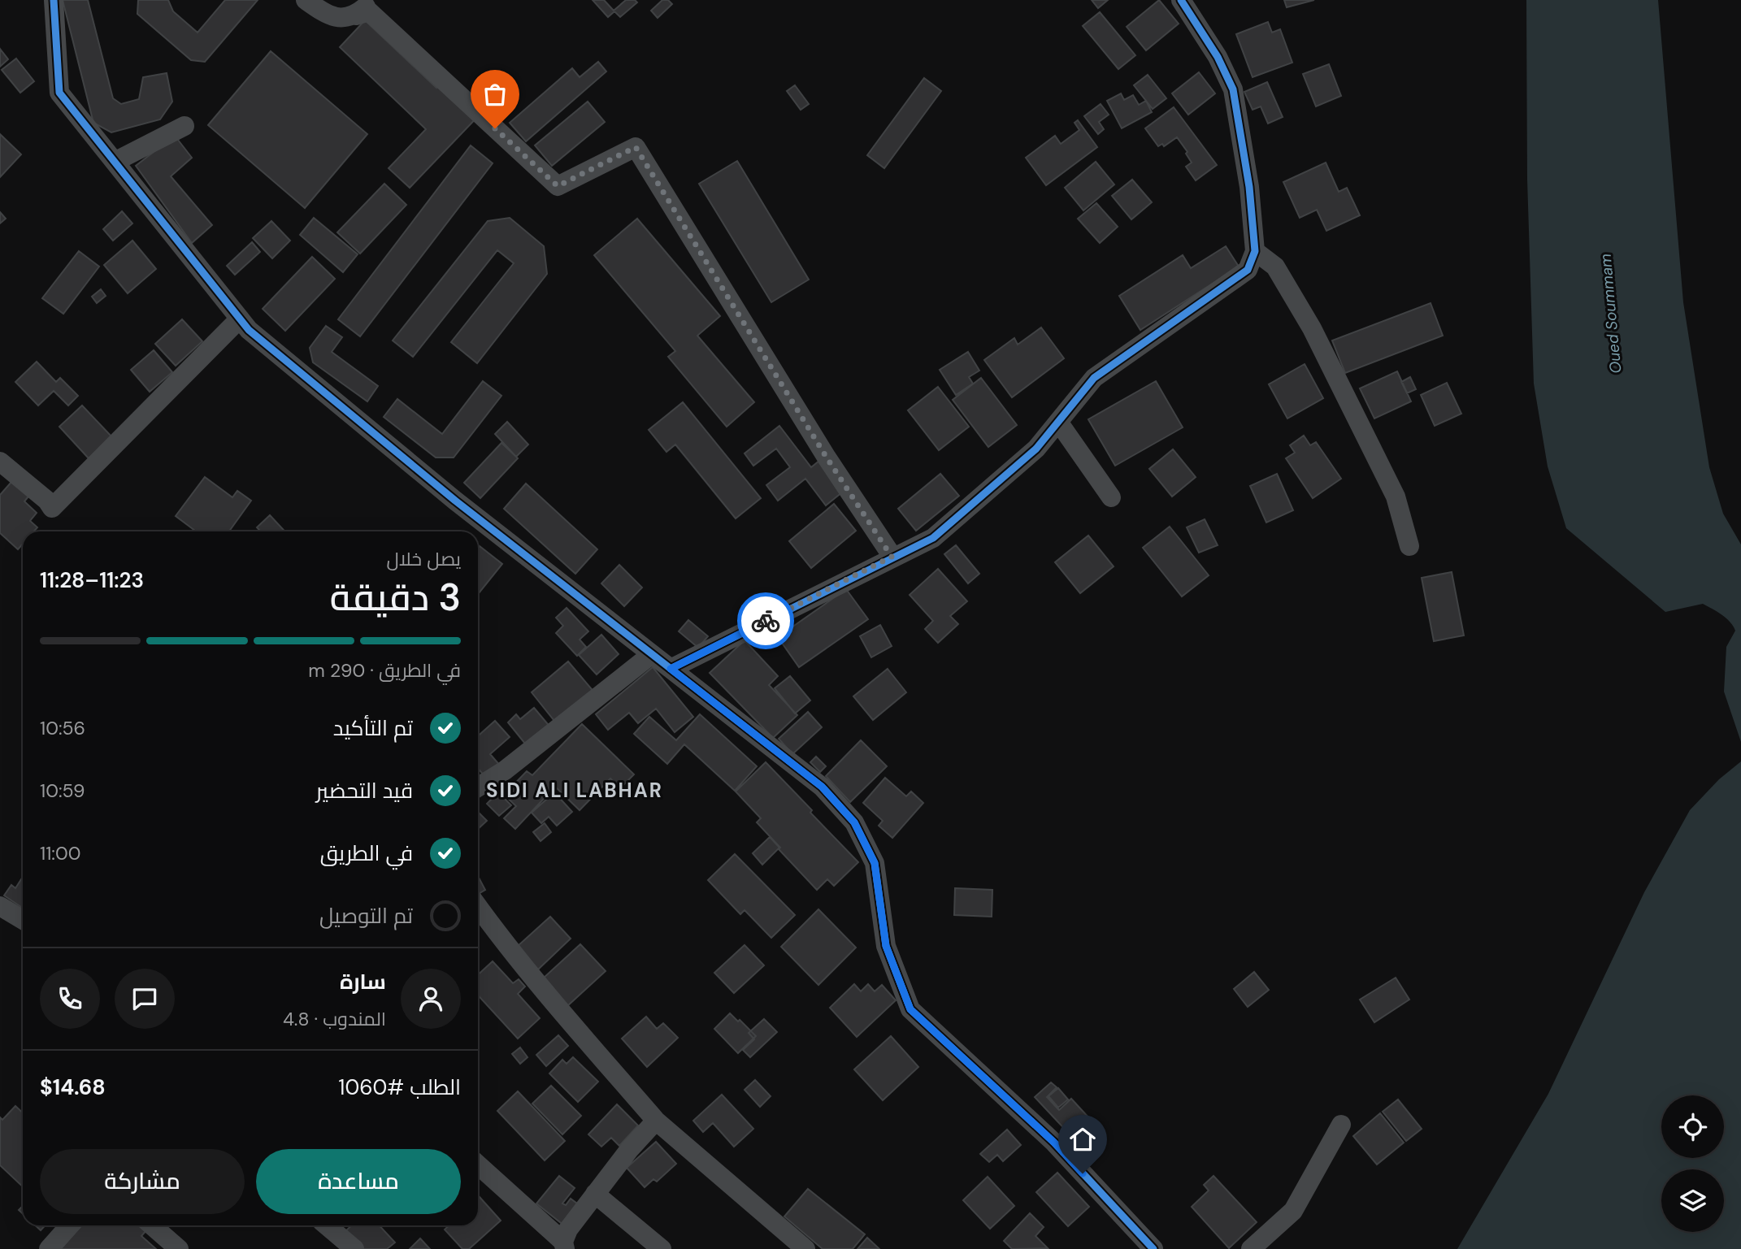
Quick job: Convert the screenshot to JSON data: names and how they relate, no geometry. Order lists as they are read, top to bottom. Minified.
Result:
{"districts":["SIDI ALI LABHAR"],"water":["Oued Soummam"],"page":{"heading":["3 دقيقة","يصل خلال","11:23–11:28"],"panel":["سارة","المندوب · 4.8","الطلب #1060","$14.68"],"bar":"في الطريق · 290 m","list":[["تم التأكيد","10:56"],["قيد التحضير","10:59"],["في الطريق","11:00"],"تم التوصيل"],"buttons":["مساعدة","مشاركة"]}}
